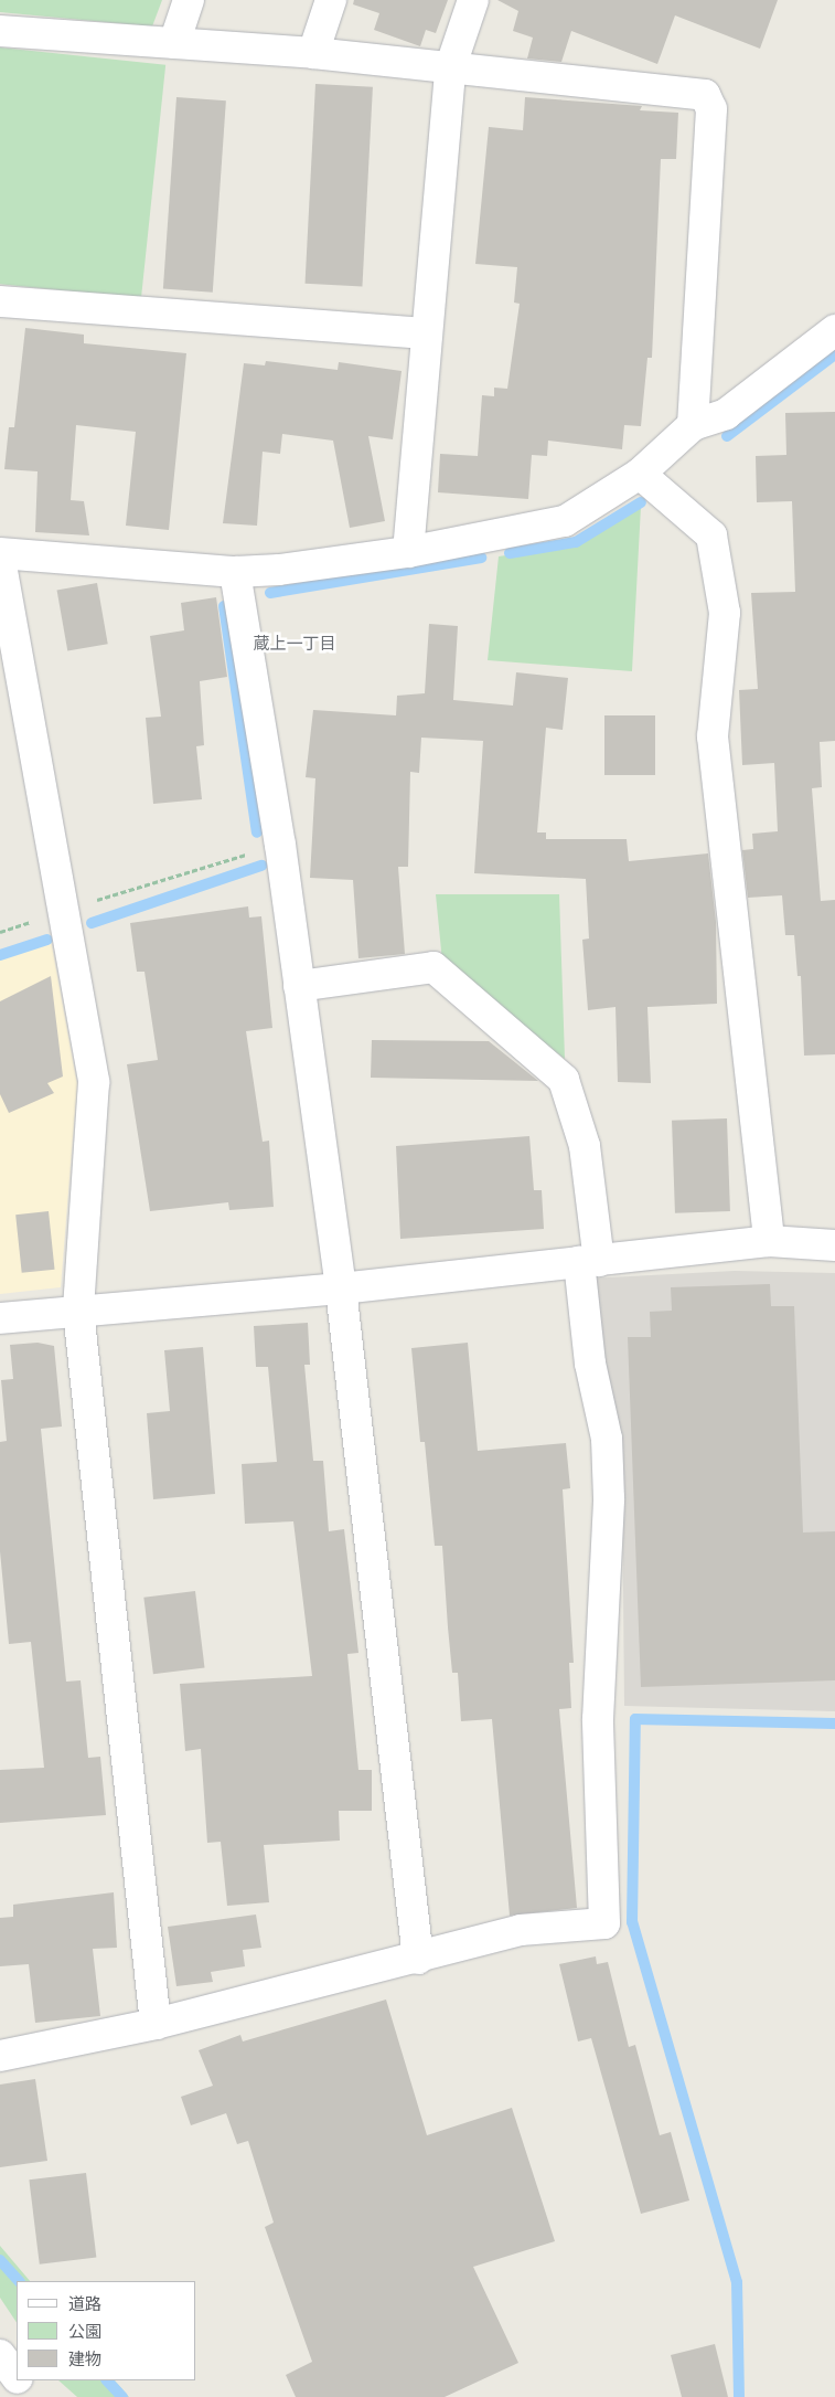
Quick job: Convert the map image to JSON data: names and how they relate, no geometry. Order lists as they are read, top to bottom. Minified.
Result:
{"districts":["蔵上一丁目"],"legend":["道路","公園","建物"]}
